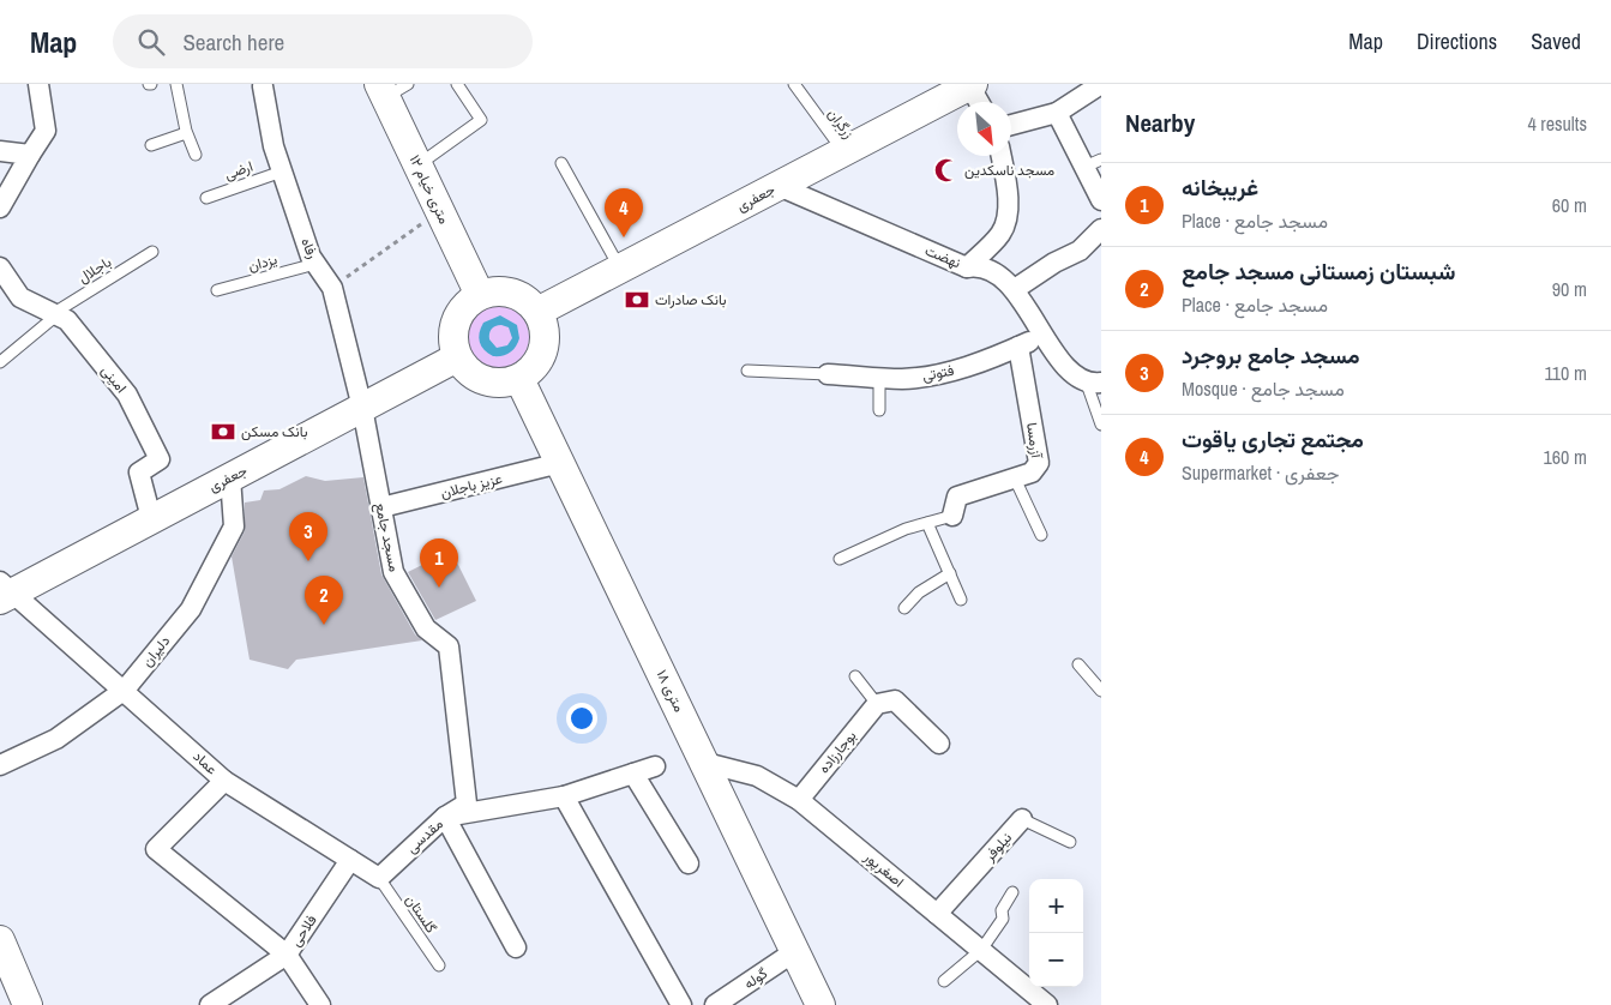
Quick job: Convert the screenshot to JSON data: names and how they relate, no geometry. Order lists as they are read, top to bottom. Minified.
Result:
{"streets":{"street":["۱۲ متری خیام","جعفری","رفاه","نهضت","فتوتی","امینی","آزرمسا","عزیز باجلان","مسجد جامع","دلیران","۱۸ متری","بوجارزاده","عماد","مقدسی","نیلوفر","اصغرپور","فلاحی","گوله"],"lane":["زرگران","ارضی","یزدان","باجلال","گلستان"]},"crossings":[["زرگران","جعفری"],["ارضی","رفاه"],["۱۲ متری خیام","جعفری"],["۱۲ متری خیام","۱۸ متری"],["جعفری","رفاه"],["جعفری","نهضت"],["جعفری","امینی"],["جعفری","مسجد جامع"],["جعفری","دلیران"],["جعفری","۱۸ متری"],["جعفری","عماد"],["رفاه","یزدان"],["رفاه","مسجد جامع"],["نهضت","فتوتی"],["باجلال","امینی"],["فتوتی","آزرمسا"],["عزیز باجلان","مسجد جامع"],["عزیز باجلان","۱۸ متری"],["مسجد جامع","مقدسی"],["دلیران","عماد"],["۱۸ متری","اصغرپور"],["۱۸ متری","گوله"],["بوجارزاده","اصغرپور"],["عماد","فلاحی"],["مقدسی","گلستان"],["نیلوفر","اصغرپور"]],"places":{"mosque":["مسجد ناسکدین"],"bank":["بانک صادرات","بانک مسکن"]},"north":"bottom right","page":{"header":"Map","search":"Search here","nav":["Map","Directions","Saved"],"heading":["Nearby","4 results"],"list":[{"mark":"1","name":"غریبخانه","note":"Place · مسجد جامع","value":"60 m"},{"mark":"2","name":"شبستان زمستانی مسجد جامع","note":"Place · مسجد جامع","value":"90 m"},{"mark":"3","name":"مسجد جامع بروجرد","note":"Mosque · مسجد جامع","value":"110 m"},{"mark":"4","name":"مجتمع تجاری یاقوت","note":"Supermarket · جعفری","value":"160 m"}],"pins":["4","3","1","2"],"map_buttons":["+","−"]}}
